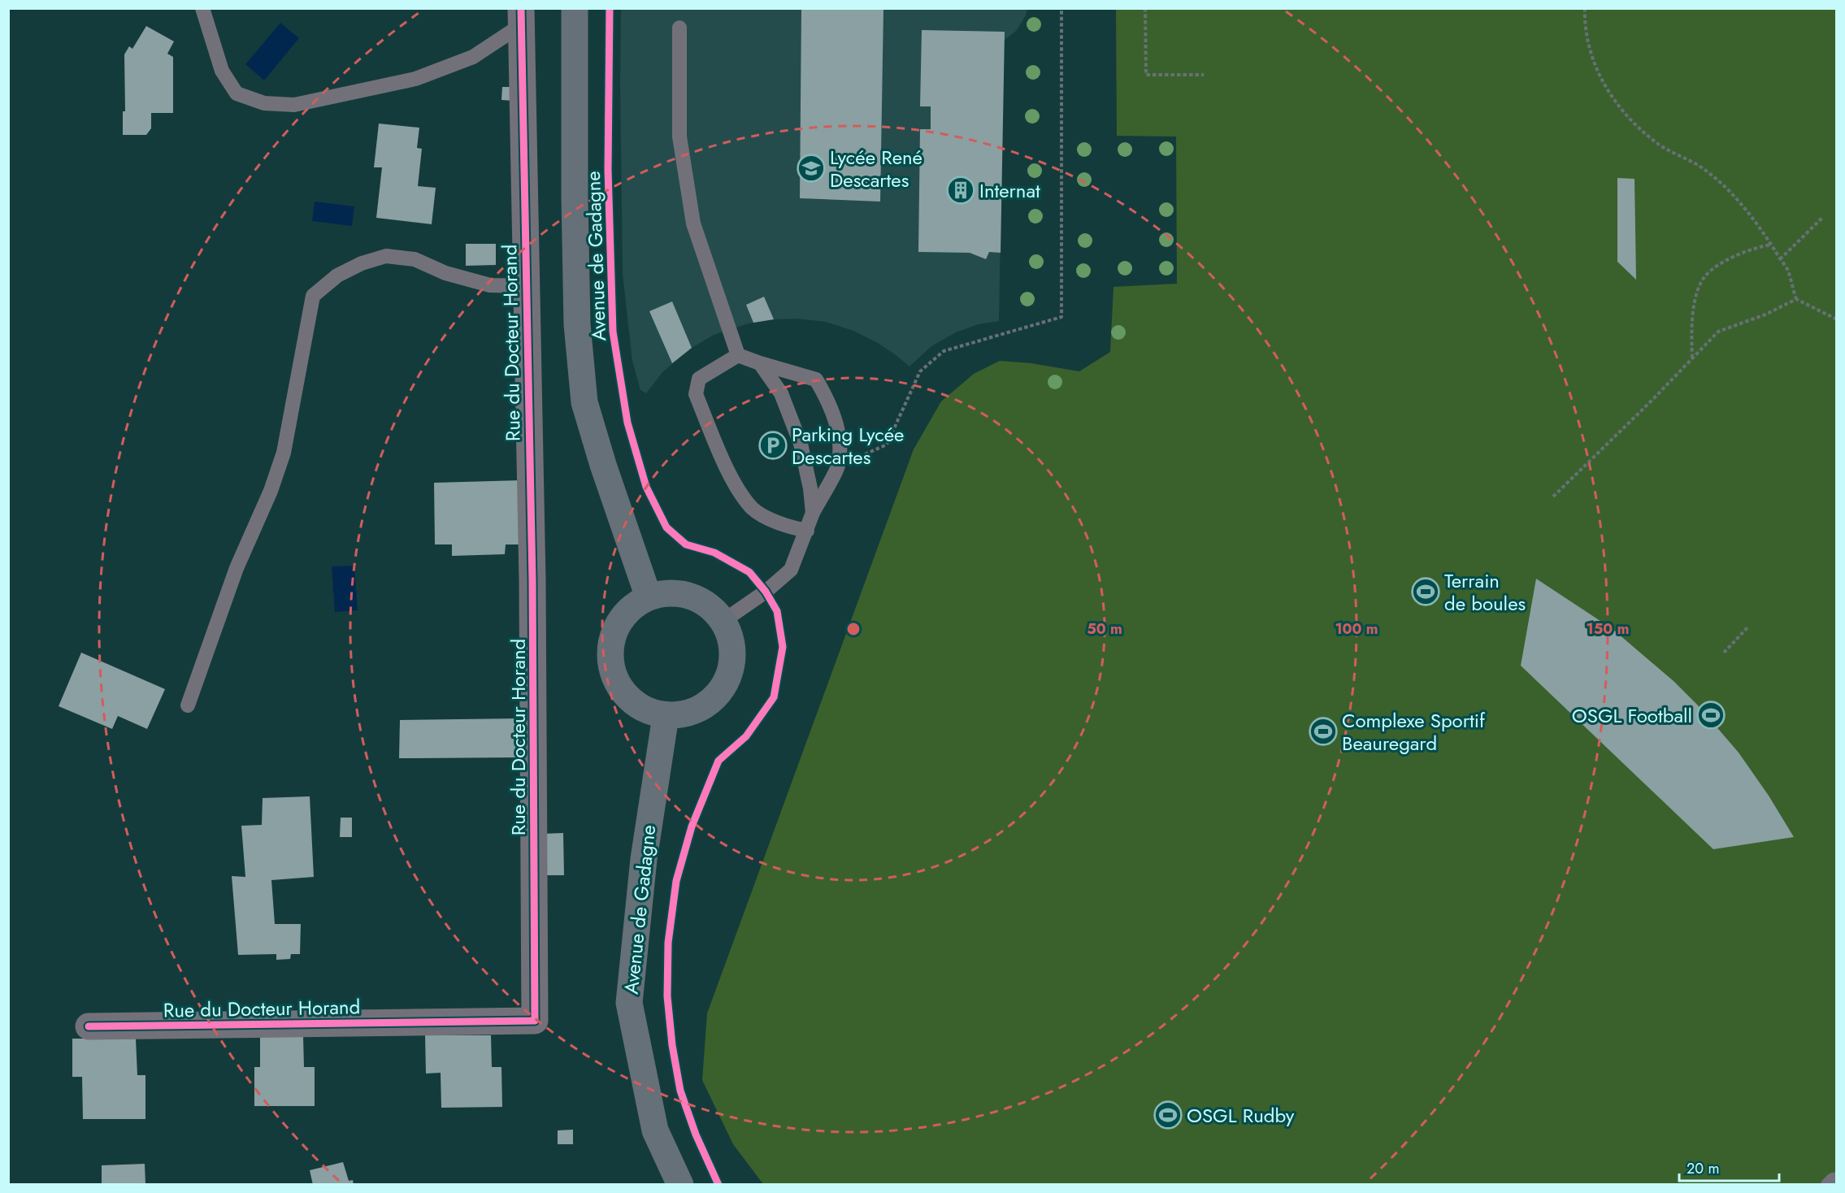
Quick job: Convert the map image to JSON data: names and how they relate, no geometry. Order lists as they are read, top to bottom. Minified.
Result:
{"streets":{"main road":["Avenue de Gadagne"],"street":["Rue du Docteur Horand"]},"places":{"school or university":["Lycée René Descartes"],"building":["Internat"],"parking":["Parking Lycée Descartes"],"sports":["Terrain de boules","OSGL Football","Complexe Sportif Beauregard","OSGL Rudby"]},"scale_bar":"20 m","rings":["50 m","100 m","150 m"]}
